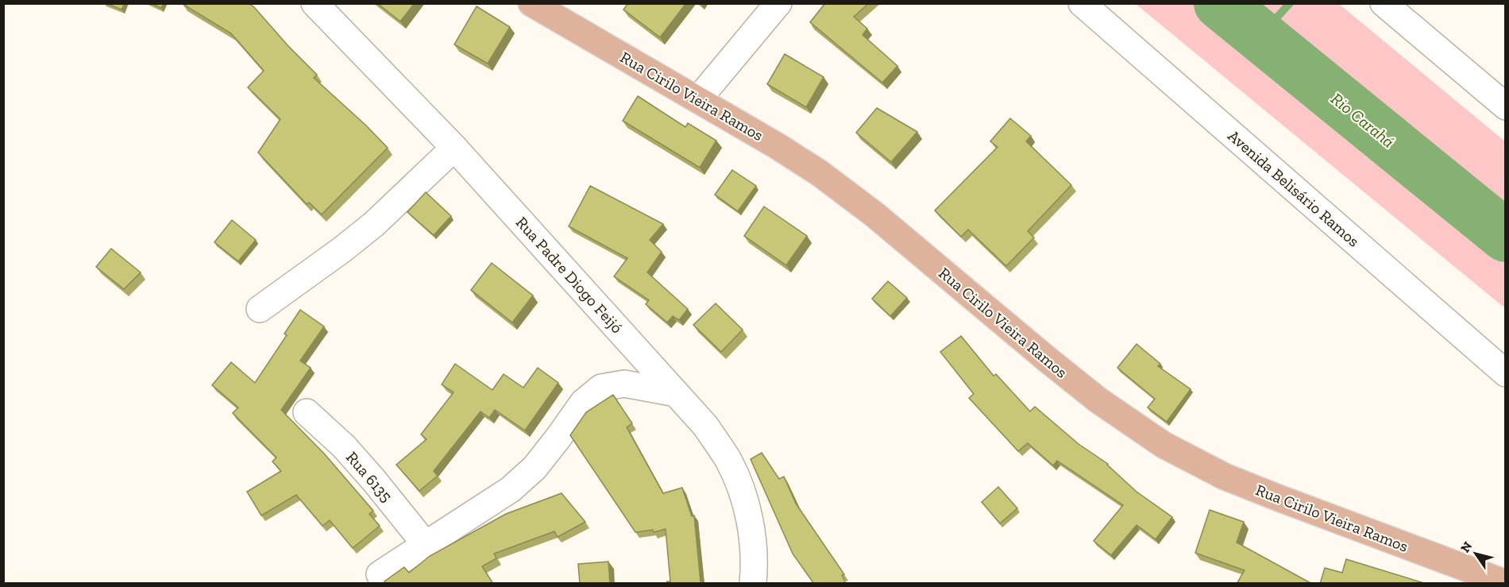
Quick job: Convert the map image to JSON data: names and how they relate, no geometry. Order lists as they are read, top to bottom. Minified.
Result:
{"streets":{"main road":["Rua Cirilo Vieira Ramos"],"street":["Avenida Belisário Ramos","Rua Padre Diogo Feijó","Rua 6135"]},"water":["Rio Carahá"],"north":"top left"}
